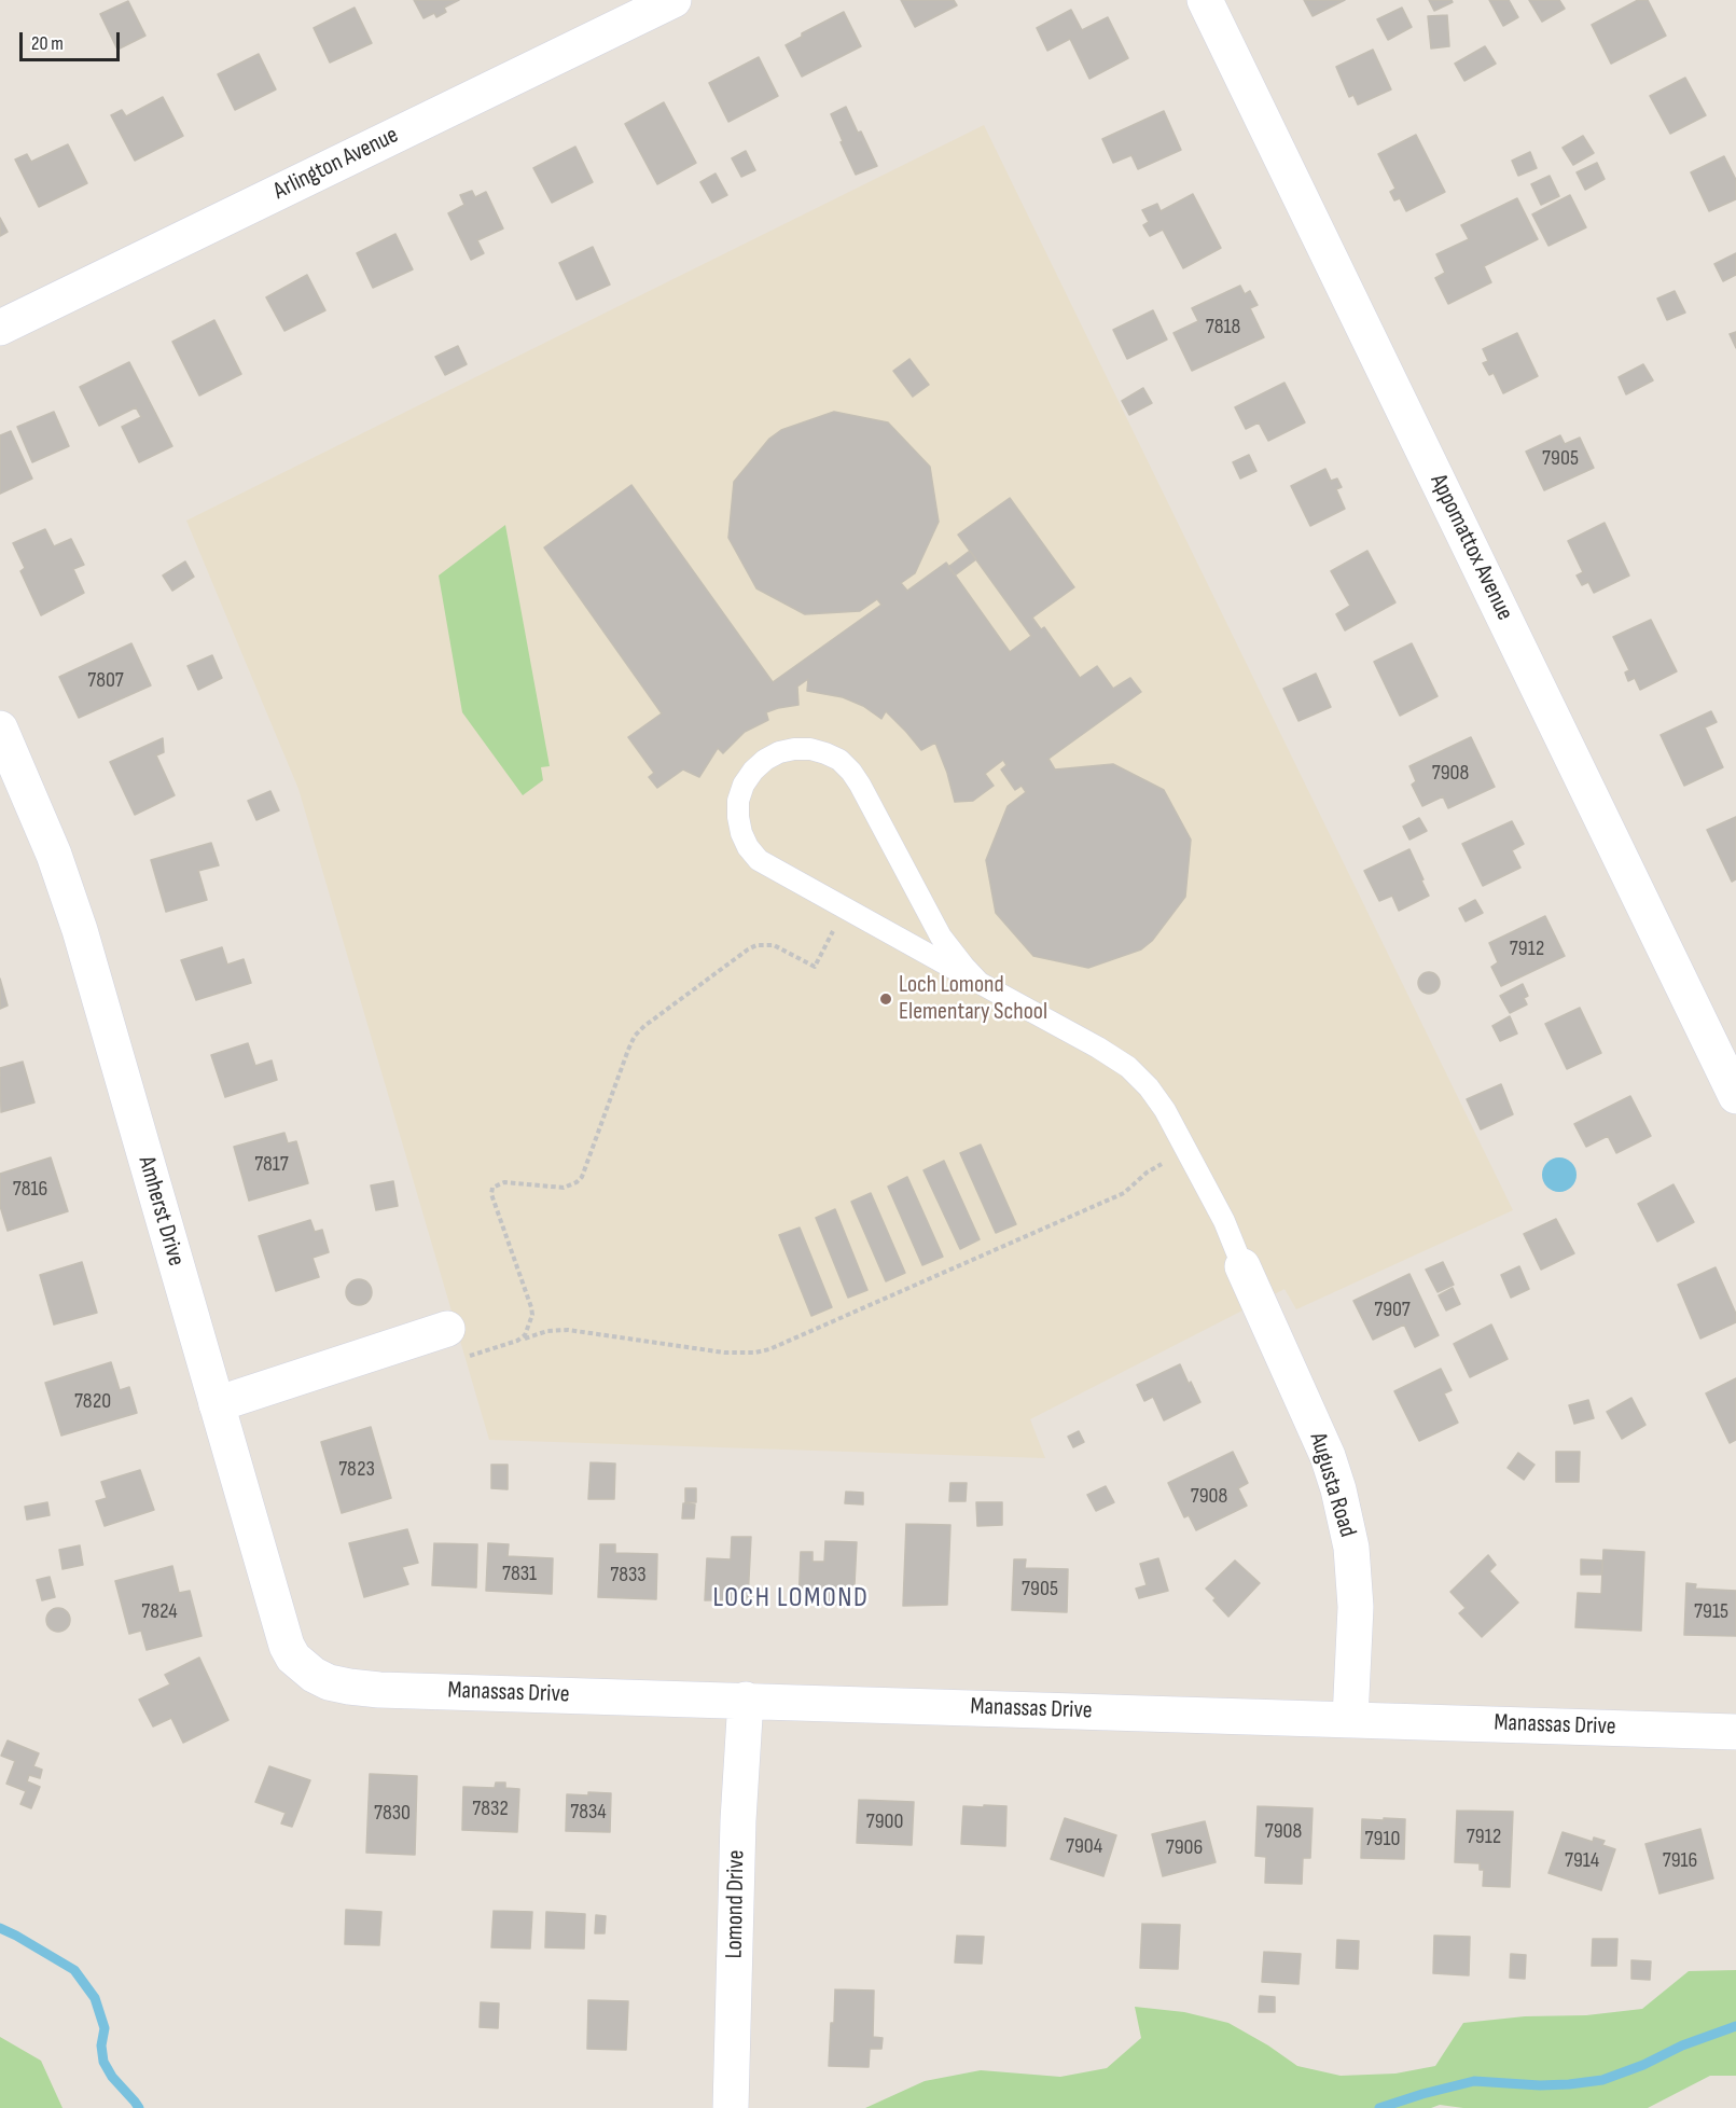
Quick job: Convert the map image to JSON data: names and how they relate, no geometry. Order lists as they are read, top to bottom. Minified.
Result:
{"streets":{"street":["Arlington Avenue","Appomattox Avenue","Amherst Drive","Augusta Road","Manassas Drive","Lomond Drive"]},"crossings":[["Amherst Drive","Manassas Drive"],["Augusta Road","Manassas Drive"],["Manassas Drive","Lomond Drive"]],"districts":["LOCH LOMOND"],"places":["Loch Lomond Elementary School"],"house_numbers":["7818","7905","7807","7908","7912","7817","7816","7907","7820","7823","7908","7831","7833","7905","7824","7915","7832","7834","7830","7900","7908","7912","7910","7904","7906","7914","7916"],"scale_bar":"20 m"}
